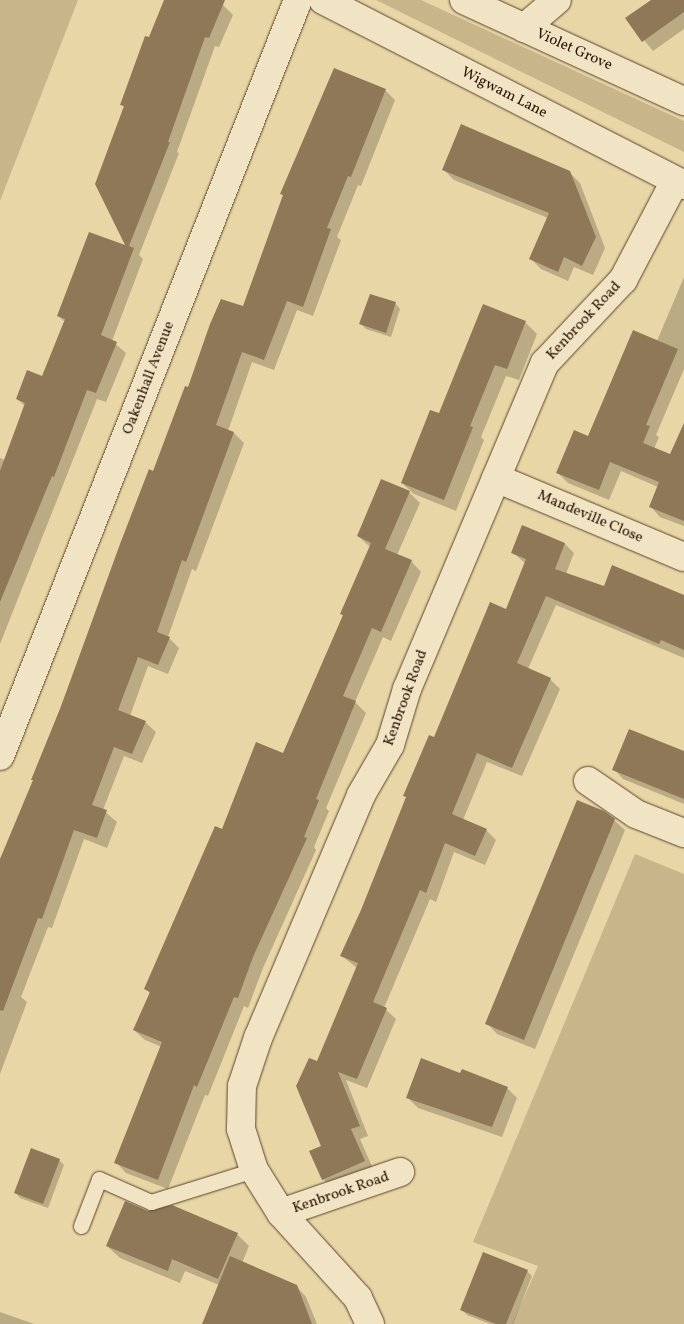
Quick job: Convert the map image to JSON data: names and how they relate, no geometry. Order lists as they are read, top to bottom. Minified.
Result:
{"streets":{"street":["Violet Grove","Wigwam Lane","Kenbrook Road","Oakenhall Avenue","Mandeville Close"]},"crossings":[["Wigwam Lane","Kenbrook Road"],["Kenbrook Road","Mandeville Close"]]}
